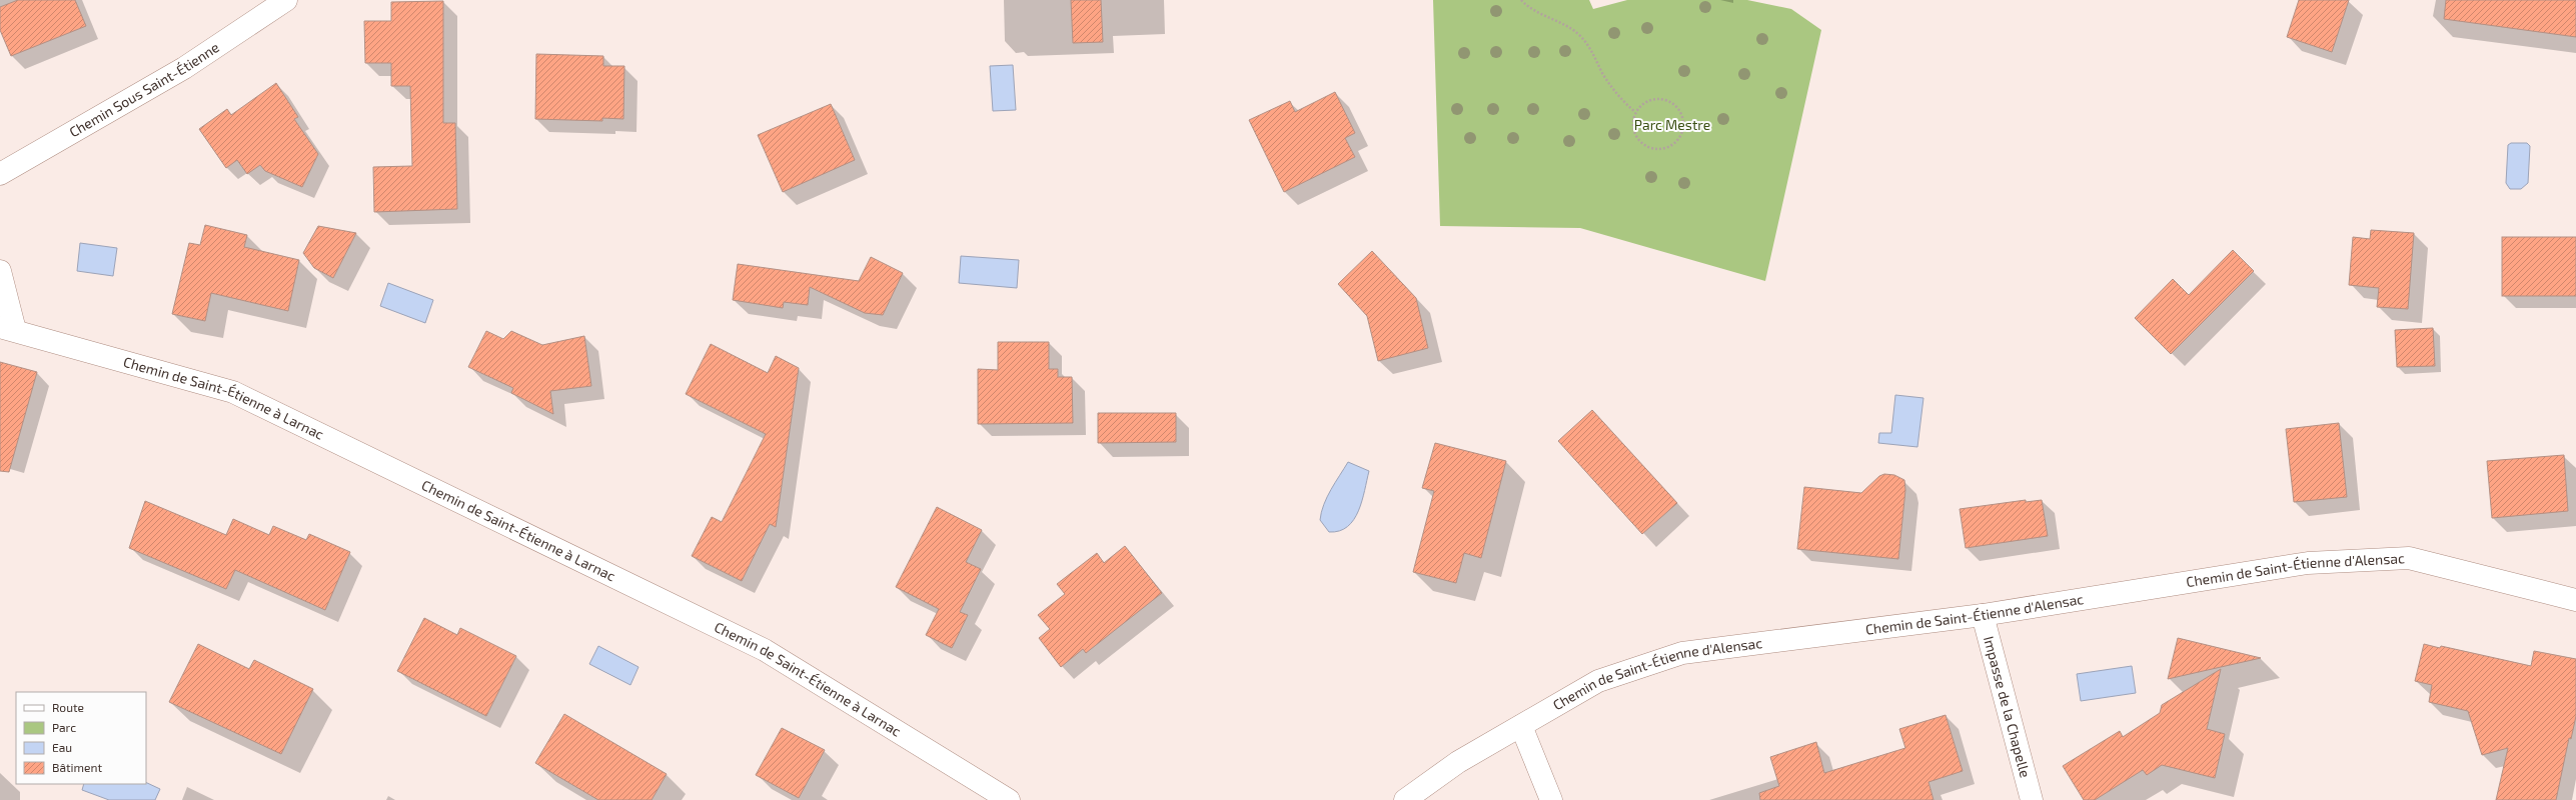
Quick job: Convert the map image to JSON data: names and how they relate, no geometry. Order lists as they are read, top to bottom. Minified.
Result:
{"streets":{"street":["Chemin Sous Saint-Étienne","Chemin de Saint-Étienne à Larnac","Chemin de Saint-Étienne d'Alensac","Impasse de la Chapelle"]},"crossings":[["Chemin de Saint-Étienne d'Alensac","Impasse de la Chapelle"]],"parks":["Parc Mestre"],"legend":["Route","Parc","Eau","Bâtiment"]}
